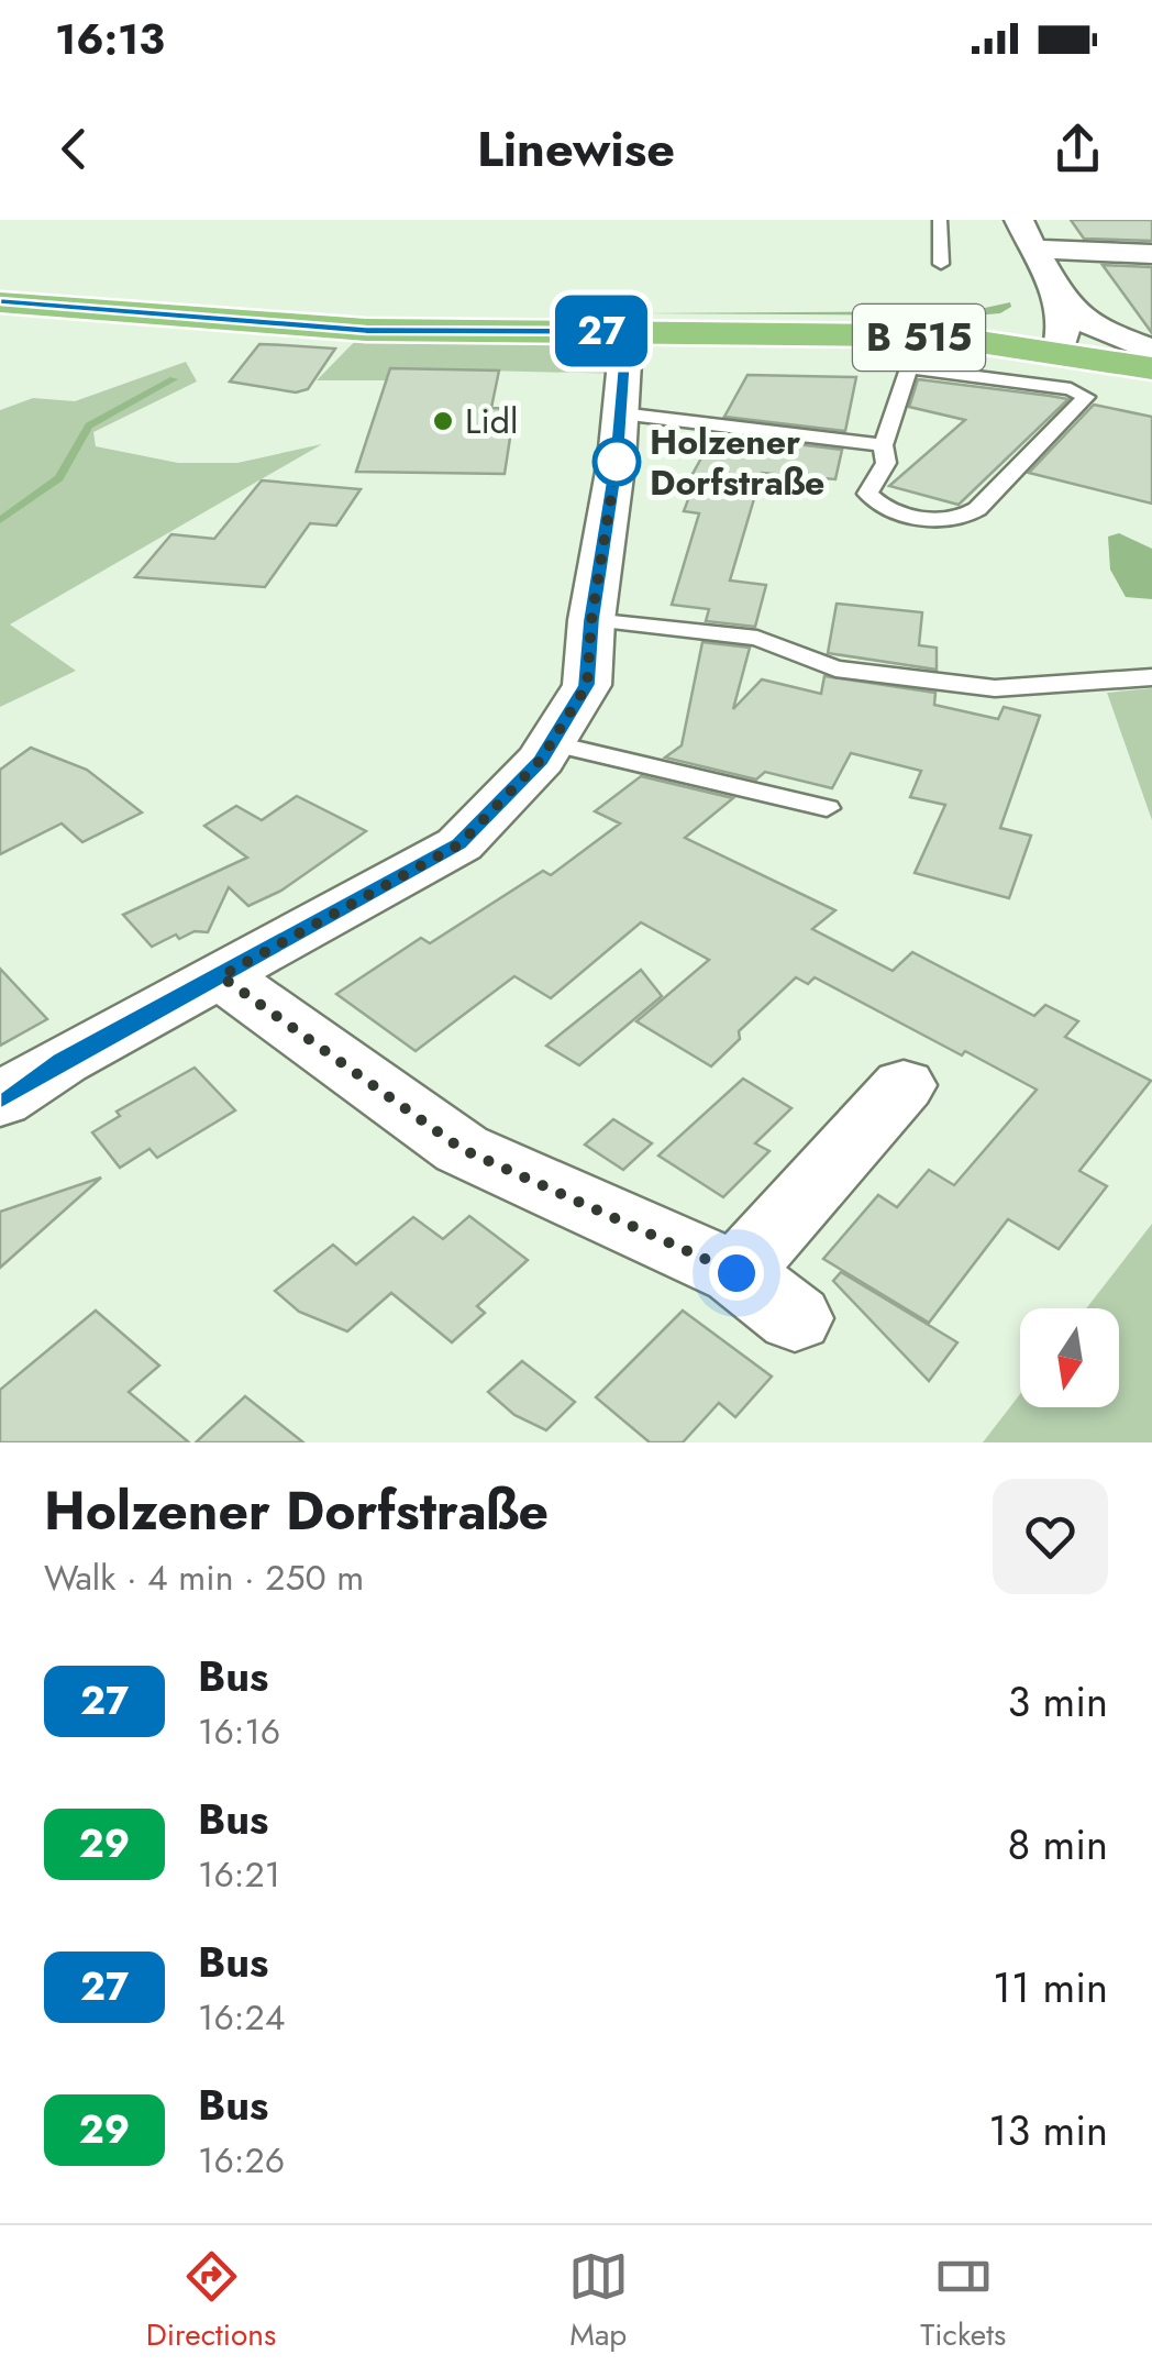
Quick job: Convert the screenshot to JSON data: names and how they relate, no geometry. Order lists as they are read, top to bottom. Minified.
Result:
{"streets":{"main road":["B 515"]},"places":["Lidl","Holzener Dorfstraße"],"lines":["bus line 27"],"north":"bottom","page":{"status":"16:13","header":"Linewise","on_map":"27","heading":["Holzener Dorfstraße","Walk · 4 min · 250 m"],"list":[{"mark":"27","name":"Bus","note":"16:16","value":"3 min"},{"mark":"29","name":"Bus","note":"16:21","value":"8 min"},{"mark":"27","name":"Bus","note":"16:24","value":"11 min"},{"mark":"29","name":"Bus","note":"16:26","value":"13 min"}],"tabs":["Directions","Map","Tickets"]}}
